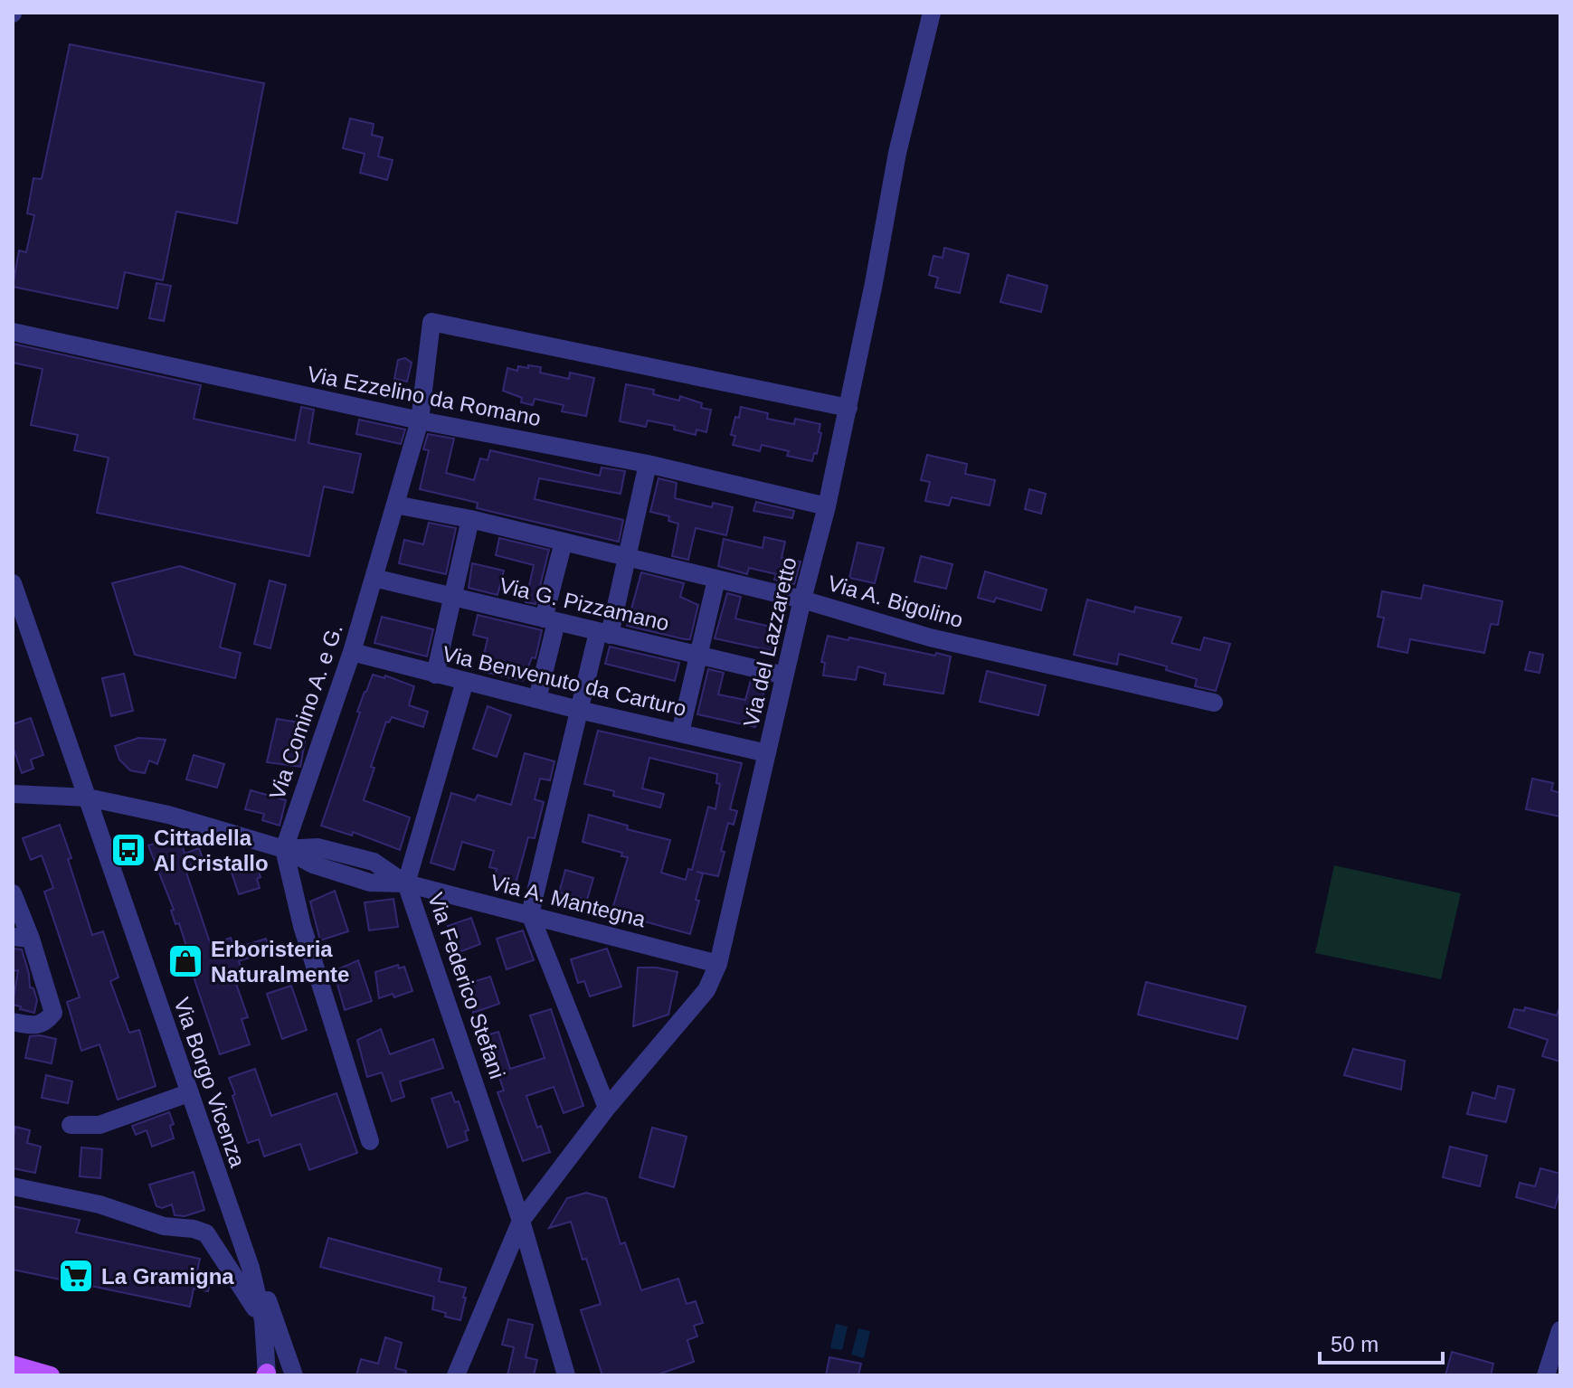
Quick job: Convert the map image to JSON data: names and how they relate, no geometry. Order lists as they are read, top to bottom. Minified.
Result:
{"streets":{"street":["Via Ezzelino da Romano","Via A. Bigolino","Via G. Pizzamano","Via del Lazzaretto","Via Benvenuto da Carturo","Via Comino A. e G.","Via A. Mantegna","Via Federico Stefani","Via Borgo Vicenza"]},"crossings":[["Via Ezzelino da Romano","Via del Lazzaretto"],["Via Ezzelino da Romano","Via Comino A. e G."],["Via A. Bigolino","Via del Lazzaretto"],["Via A. Bigolino","Via Comino A. e G."],["Via G. Pizzamano","Via del Lazzaretto"],["Via G. Pizzamano","Via Comino A. e G."],["Via del Lazzaretto","Via Benvenuto da Carturo"],["Via del Lazzaretto","Via Comino A. e G."],["Via del Lazzaretto","Via A. Mantegna"],["Via del Lazzaretto","Via Federico Stefani"],["Via Benvenuto da Carturo","Via Comino A. e G."],["Via Benvenuto da Carturo","Via Federico Stefani"],["Via Comino A. e G.","Via A. Mantegna"],["Via A. Mantegna","Via Federico Stefani"],["Via A. Mantegna","Via Borgo Vicenza"]],"places":{"bus stop":["Cittadella Al Cristallo"],"shop":["Erboristeria Naturalmente"],"supermarket":["La Gramigna"]},"scale_bar":"50 m"}
